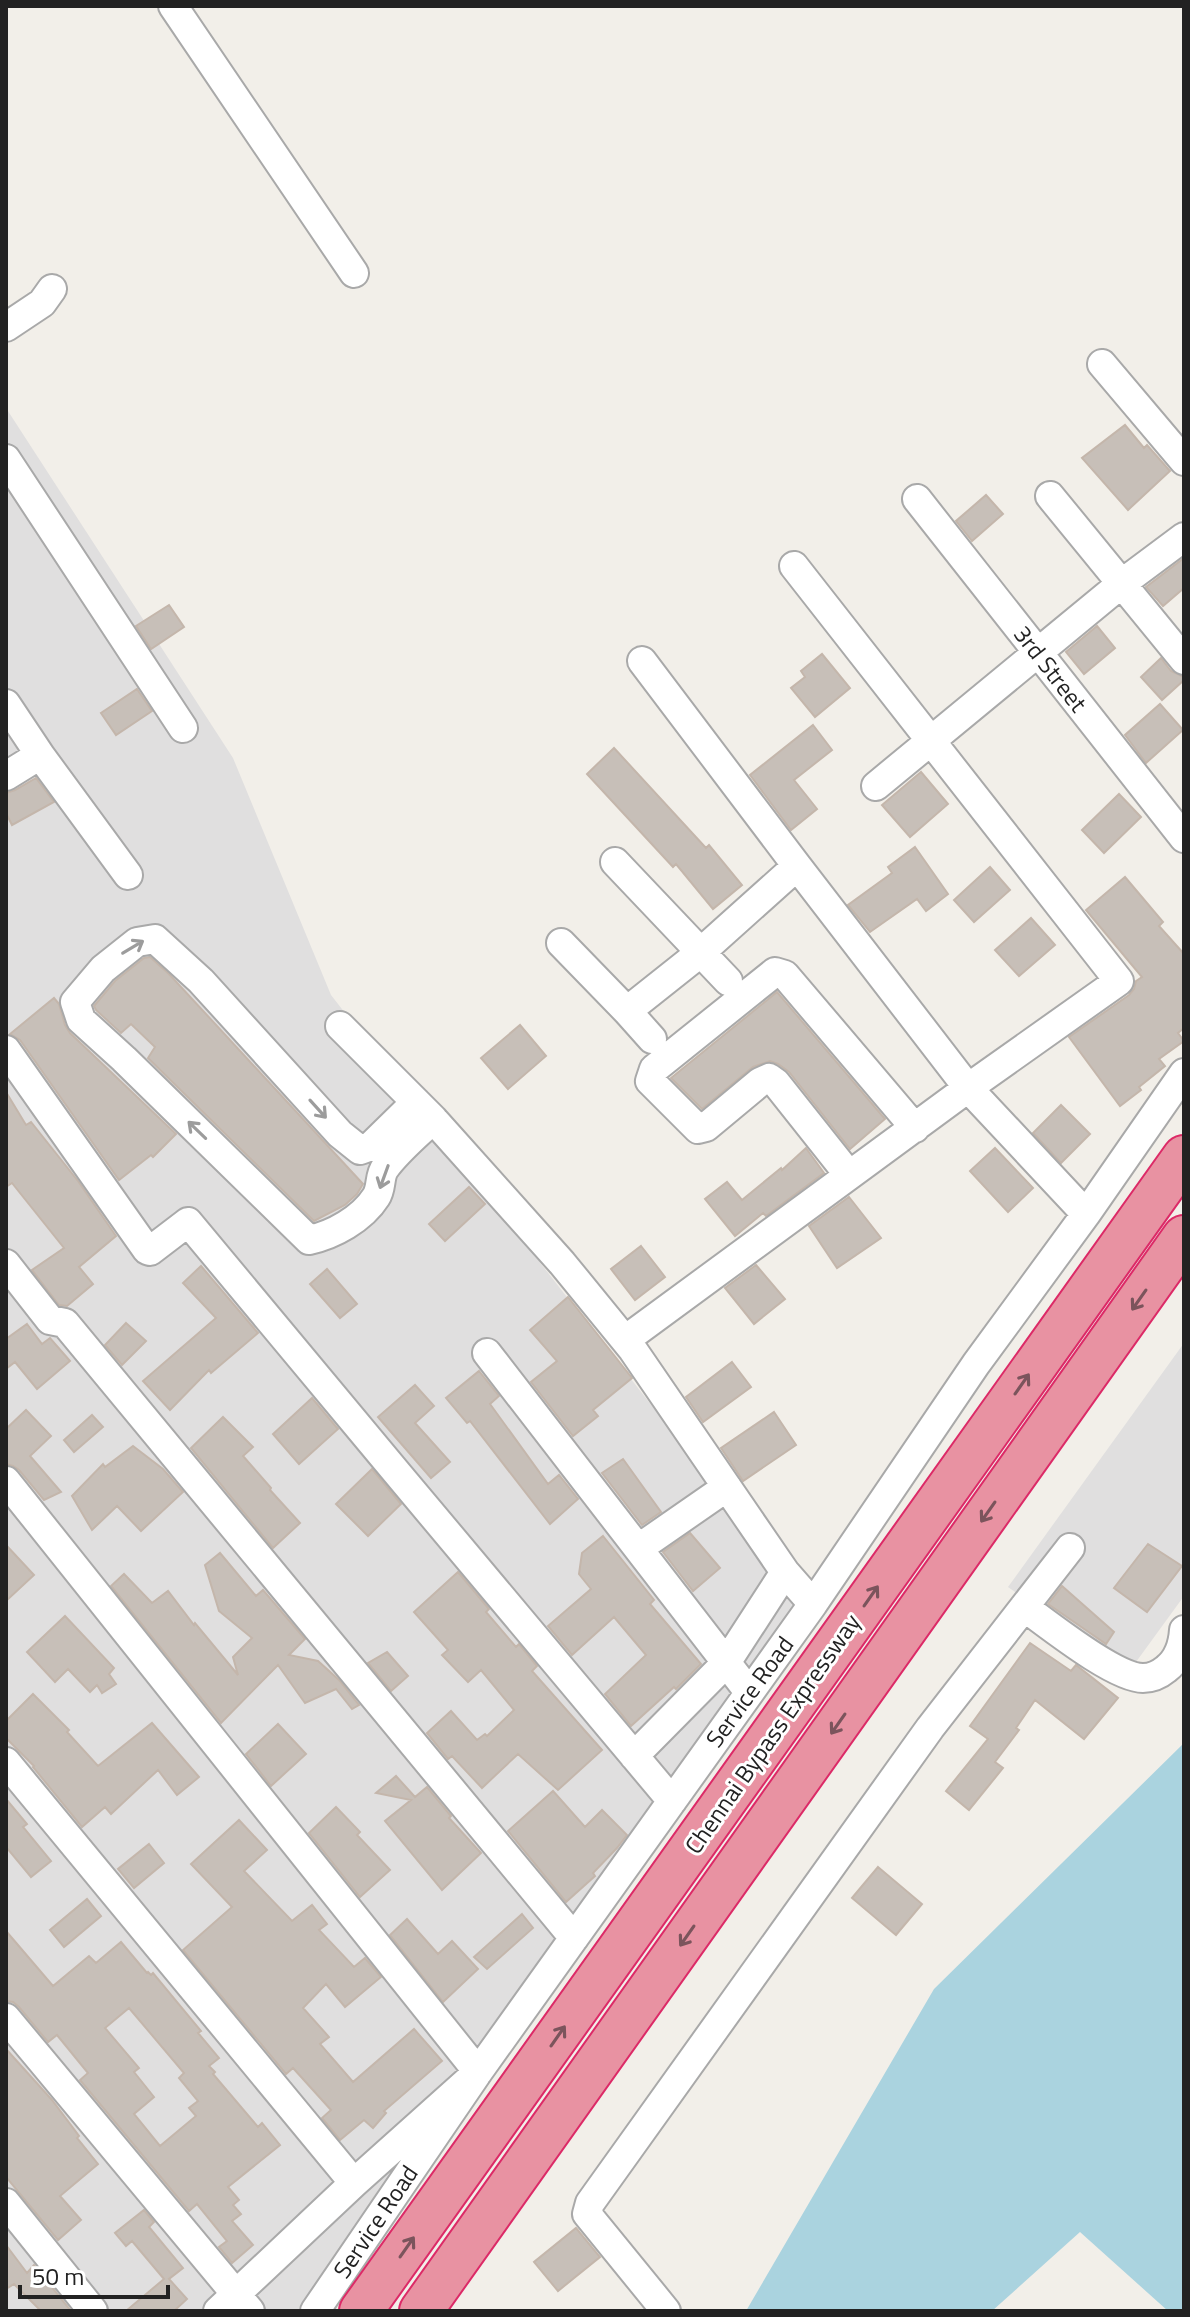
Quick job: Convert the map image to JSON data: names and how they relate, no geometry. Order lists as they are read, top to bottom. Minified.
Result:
{"streets":{"highway":["Chennai Bypass Expressway"],"street":["3rd Street","Service Road"]},"scale_bar":"50 m"}
